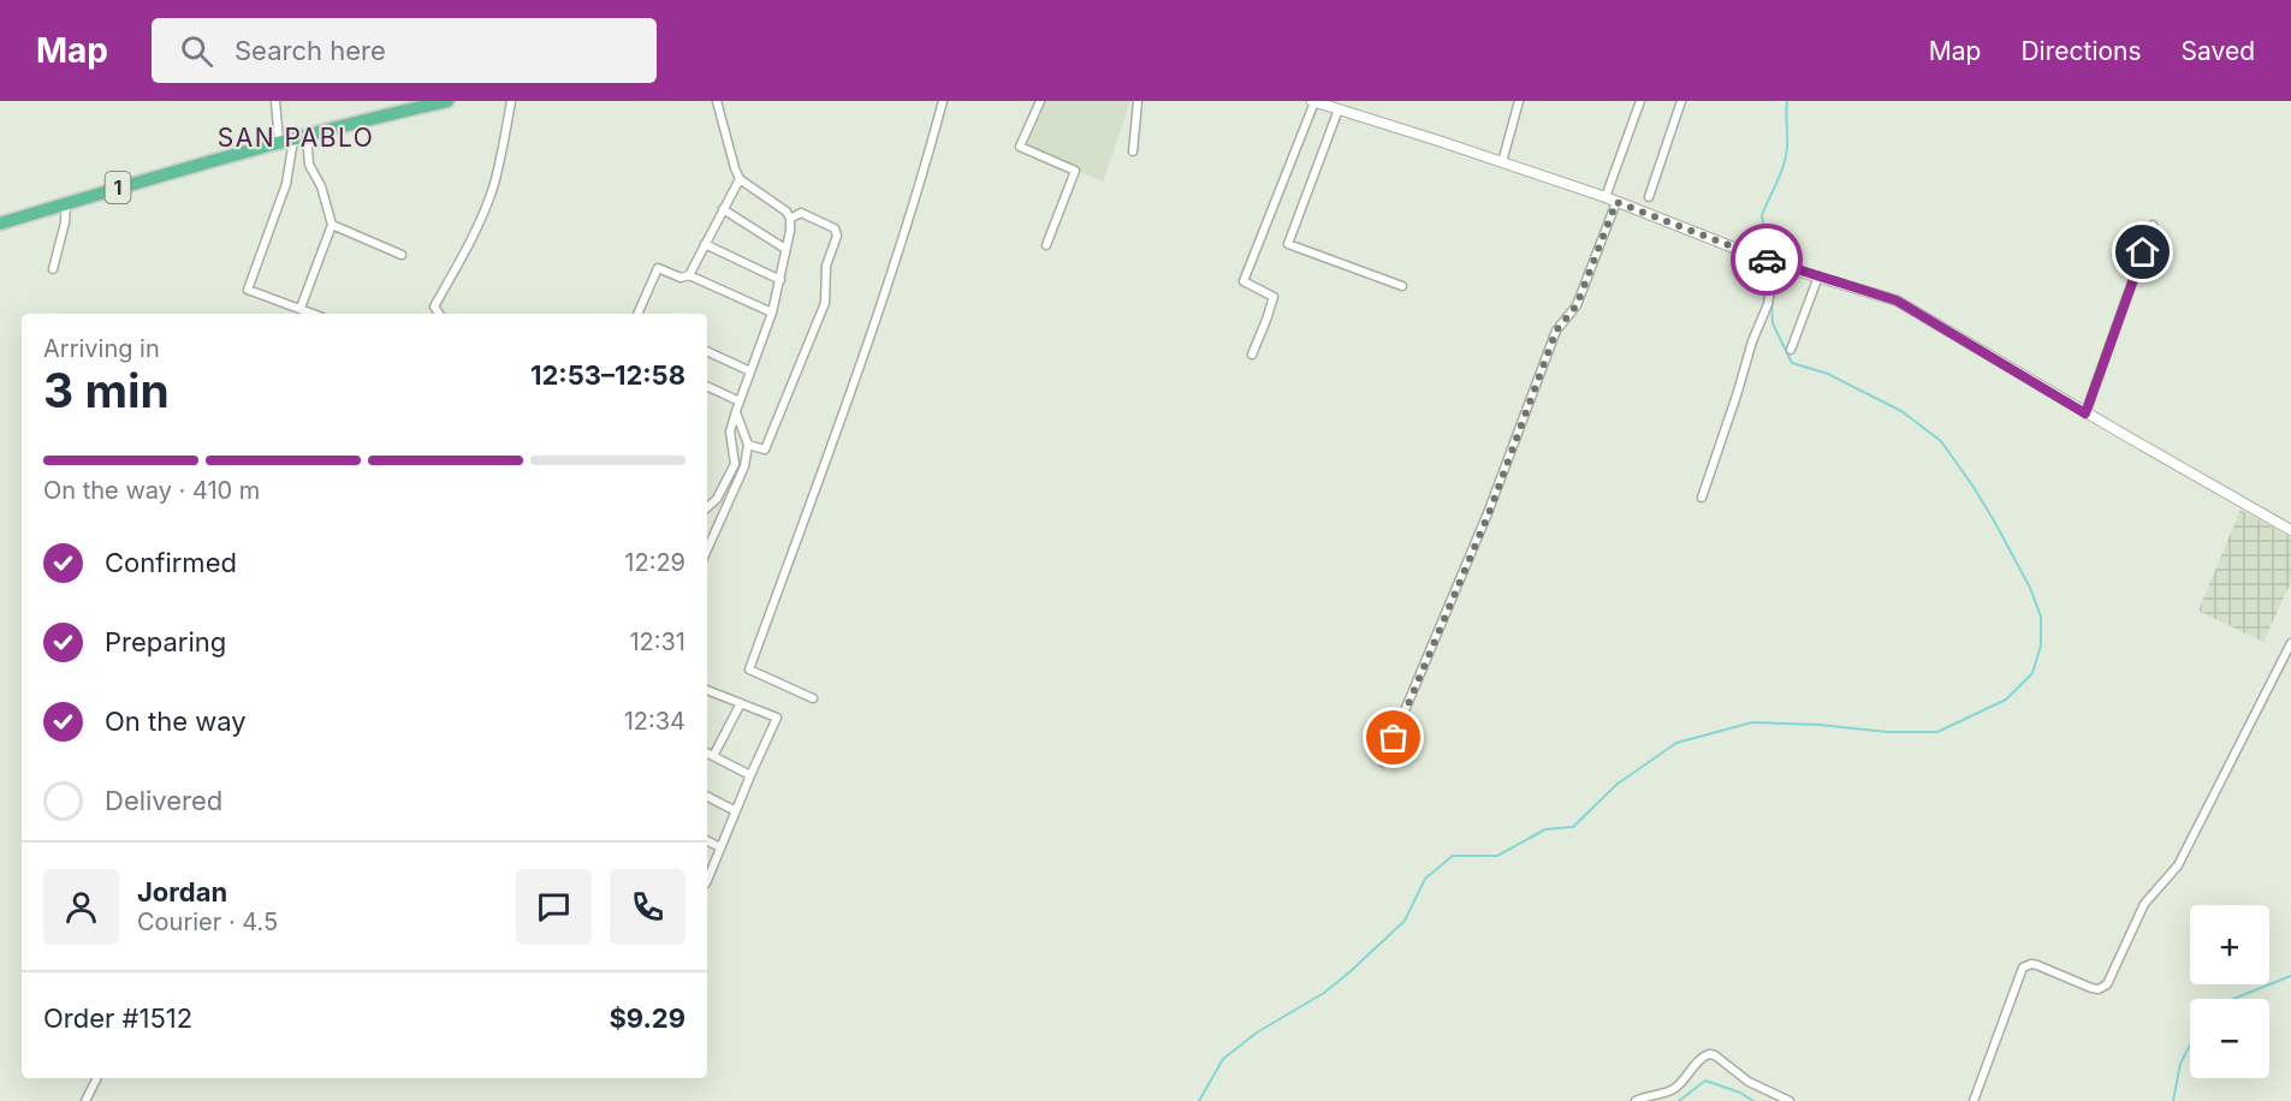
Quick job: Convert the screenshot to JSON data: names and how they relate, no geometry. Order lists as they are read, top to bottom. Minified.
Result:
{"streets":{"highway":["1"]},"districts":["SAN PABLO"],"page":{"header":"Map","search":"Search here","nav":["Map","Directions","Saved"],"heading":["3 min","Arriving in","12:53–12:58"],"panel":["Jordan","Courier · 4.5","Order #1512","$9.29"],"bar":"On the way · 410 m","list":[["Confirmed","12:29"],["Preparing","12:31"],["On the way","12:34"],"Delivered"],"map_buttons":["+","−"]}}
